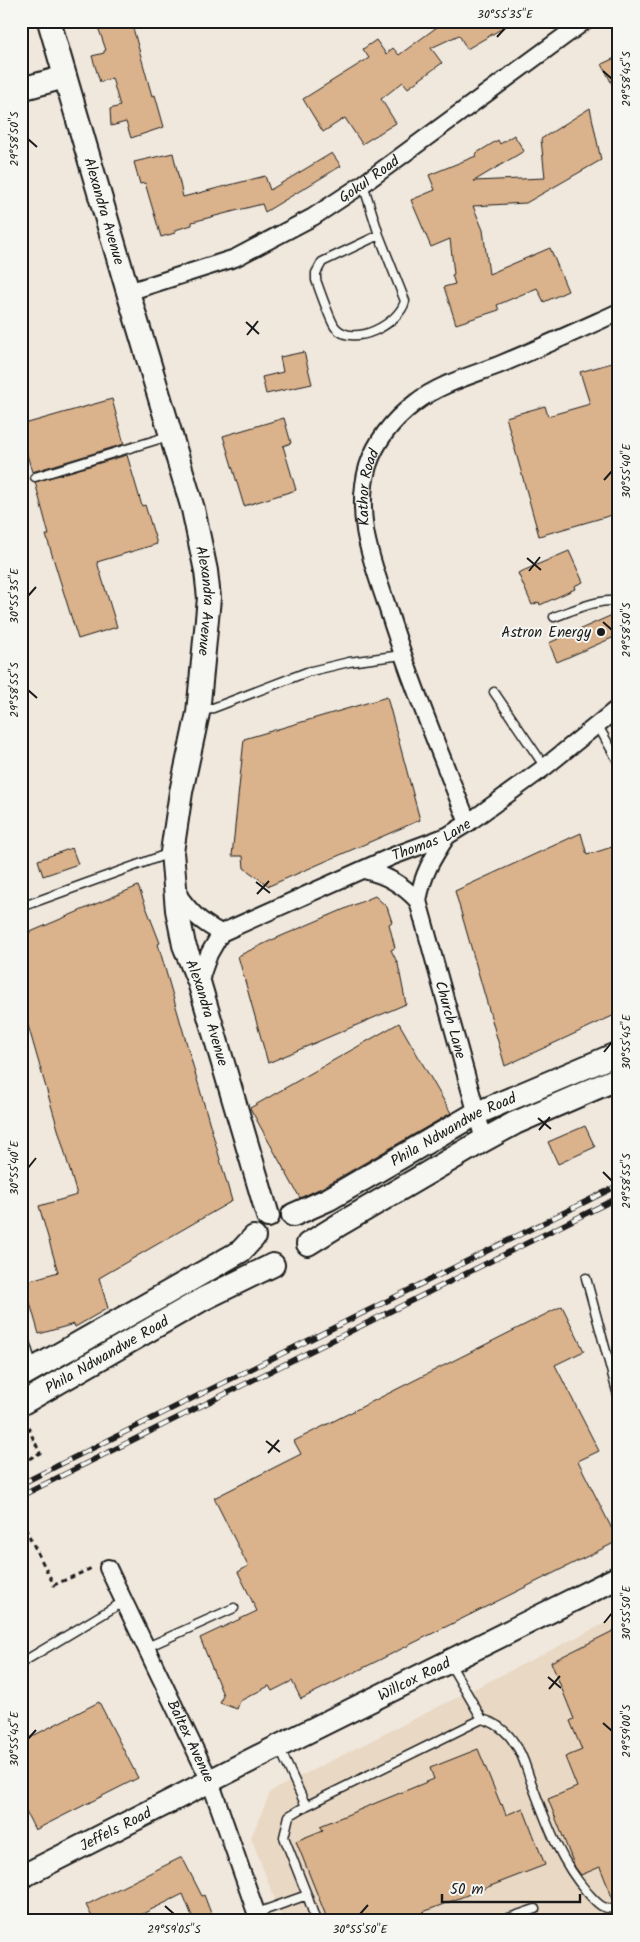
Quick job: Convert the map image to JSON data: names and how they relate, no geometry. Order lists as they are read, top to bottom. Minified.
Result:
{"streets":{"street":["Gokul Road","Alexandra Avenue","Kathor Road","Thomas Lane","Church Lane","Phila Ndwandwe Road","Willcox Road","Baltex Avenue","Jeffels Road"]},"crossings":[["Gokul Road","Alexandra Avenue"],["Alexandra Avenue","Phila Ndwandwe Road"],["Kathor Road","Thomas Lane"],["Thomas Lane","Church Lane"],["Church Lane","Phila Ndwandwe Road"],["Willcox Road","Baltex Avenue"],["Willcox Road","Jeffels Road"],["Baltex Avenue","Jeffels Road"]],"places":["Astron Energy"],"scale_bar":"50 m","coordinates":["30°55'35\"E","29°58'45\"S","29°58'50\"S","30°55'40\"E","29°58'55\"S","30°55'45\"E","30°55'50\"E","29°59'00\"S","29°59'05\"S"]}
